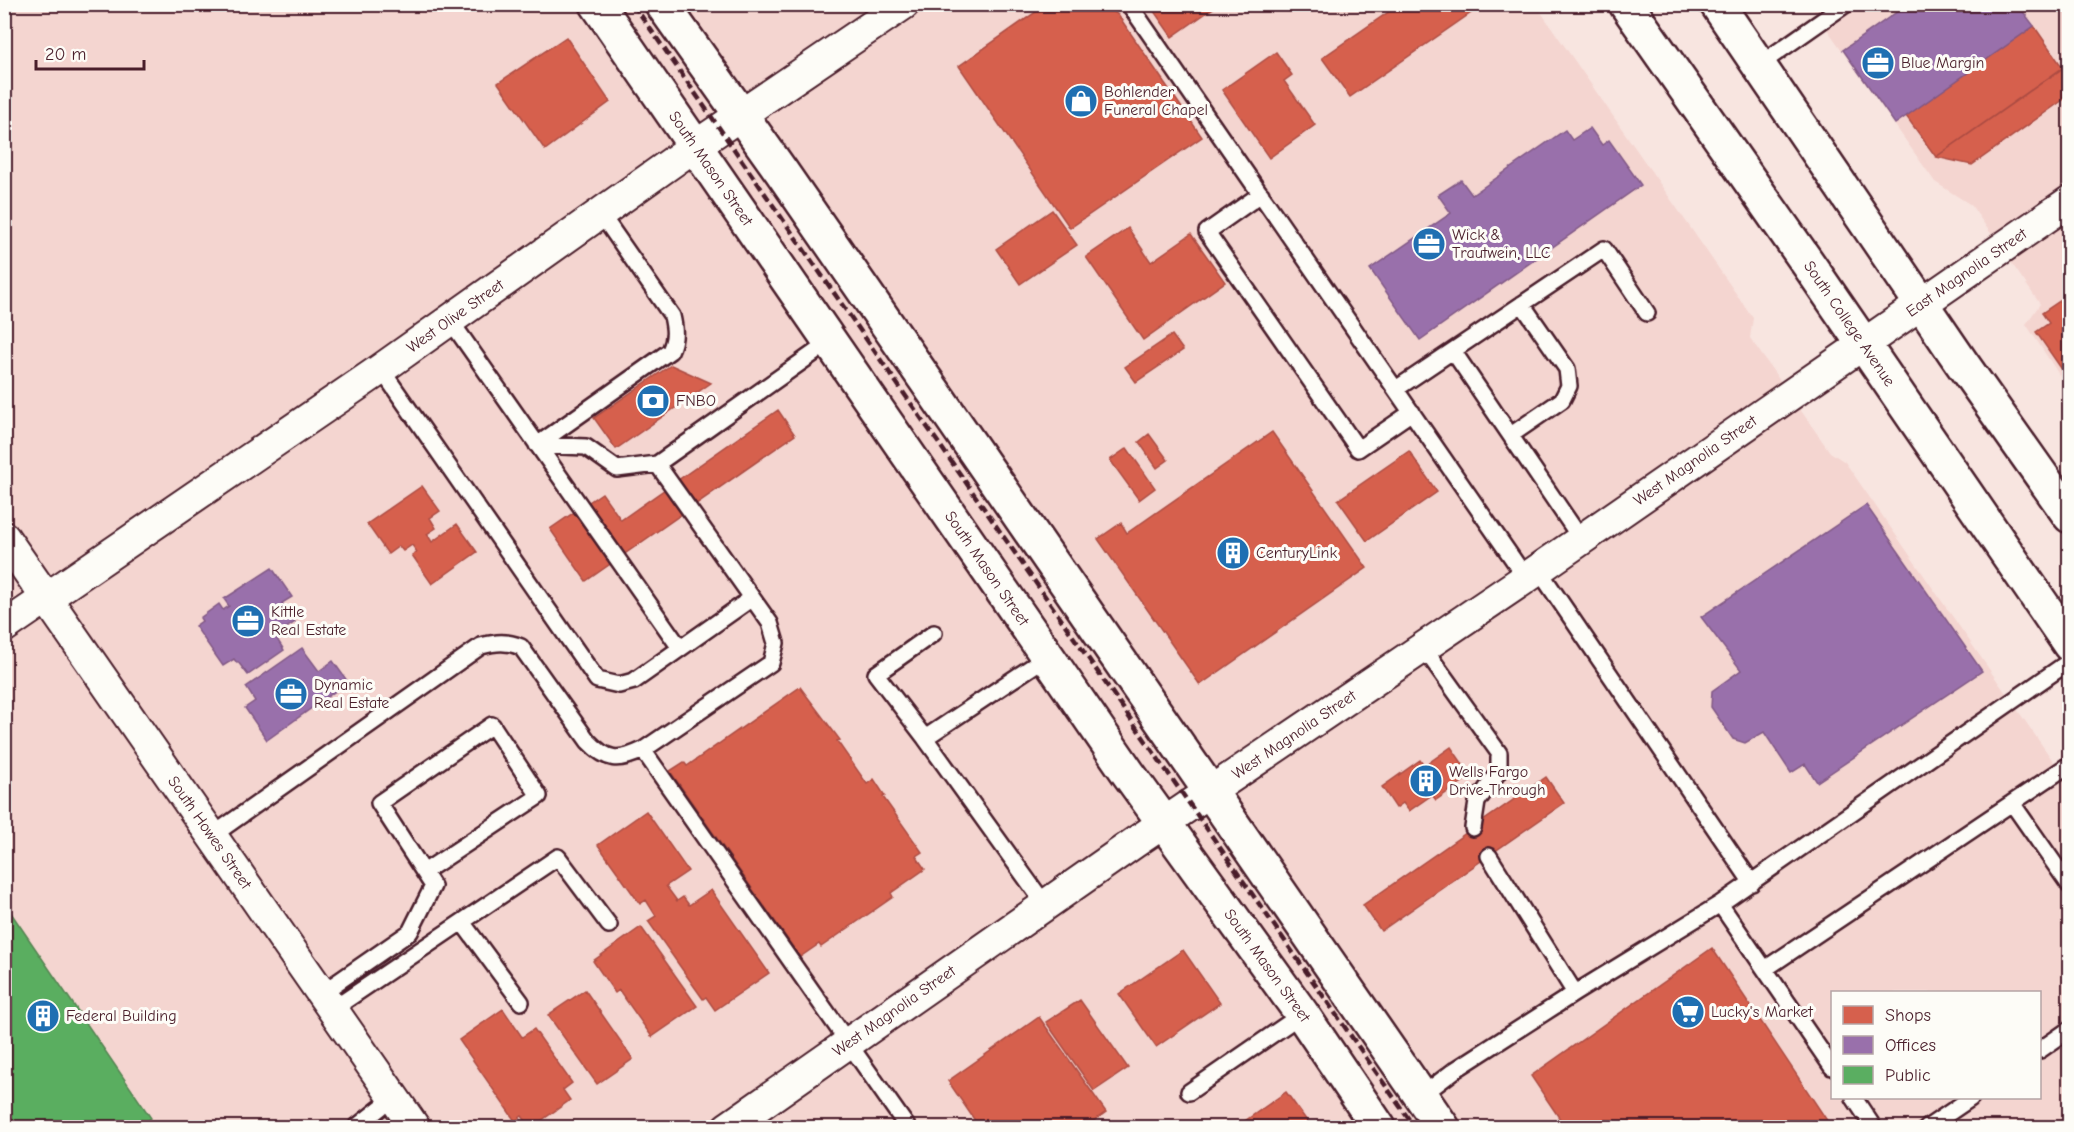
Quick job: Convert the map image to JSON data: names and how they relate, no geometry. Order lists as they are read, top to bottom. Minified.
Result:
{"streets":{"main road":["South Mason Street","South College Avenue"],"street":["East Magnolia Street","West Olive Street","West Magnolia Street","South Howes Street"]},"crossings":[["South Mason Street","West Olive Street"],["South Mason Street","West Magnolia Street"],["East Magnolia Street","South College Avenue"],["East Magnolia Street","West Magnolia Street"],["West Olive Street","South Howes Street"],["South College Avenue","West Magnolia Street"]],"places":{"office":["Blue Margin","Wick & Trautwein, LLC","Kittle Real Estate","Dynamic Real Estate"],"shop":["Bohlender Funeral Chapel"],"bank":["FNBO"],"building":["CenturyLink","Wells Fargo Drive-Through","Federal Building"],"supermarket":["Lucky's Market"]},"legend":["Shops","Offices","Public"],"scale_bar":"20 m"}
